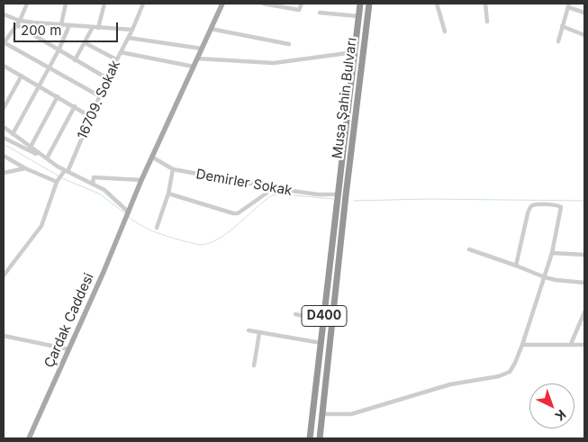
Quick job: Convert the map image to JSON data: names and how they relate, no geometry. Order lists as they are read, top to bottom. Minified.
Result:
{"streets":{"highway":["Musa Şahin Bulvarı","D400"],"main road":["Çardak Caddesi"],"street":["16709. Sokak","Demirler Sokak"]},"crossings":[["Musa Şahin Bulvarı","Demirler Sokak"],["Musa Şahin Bulvarı","D400"],["Demirler Sokak","D400"],["Demirler Sokak","Çardak Caddesi"]],"scale_bar":"200 m","north":"bottom right"}
